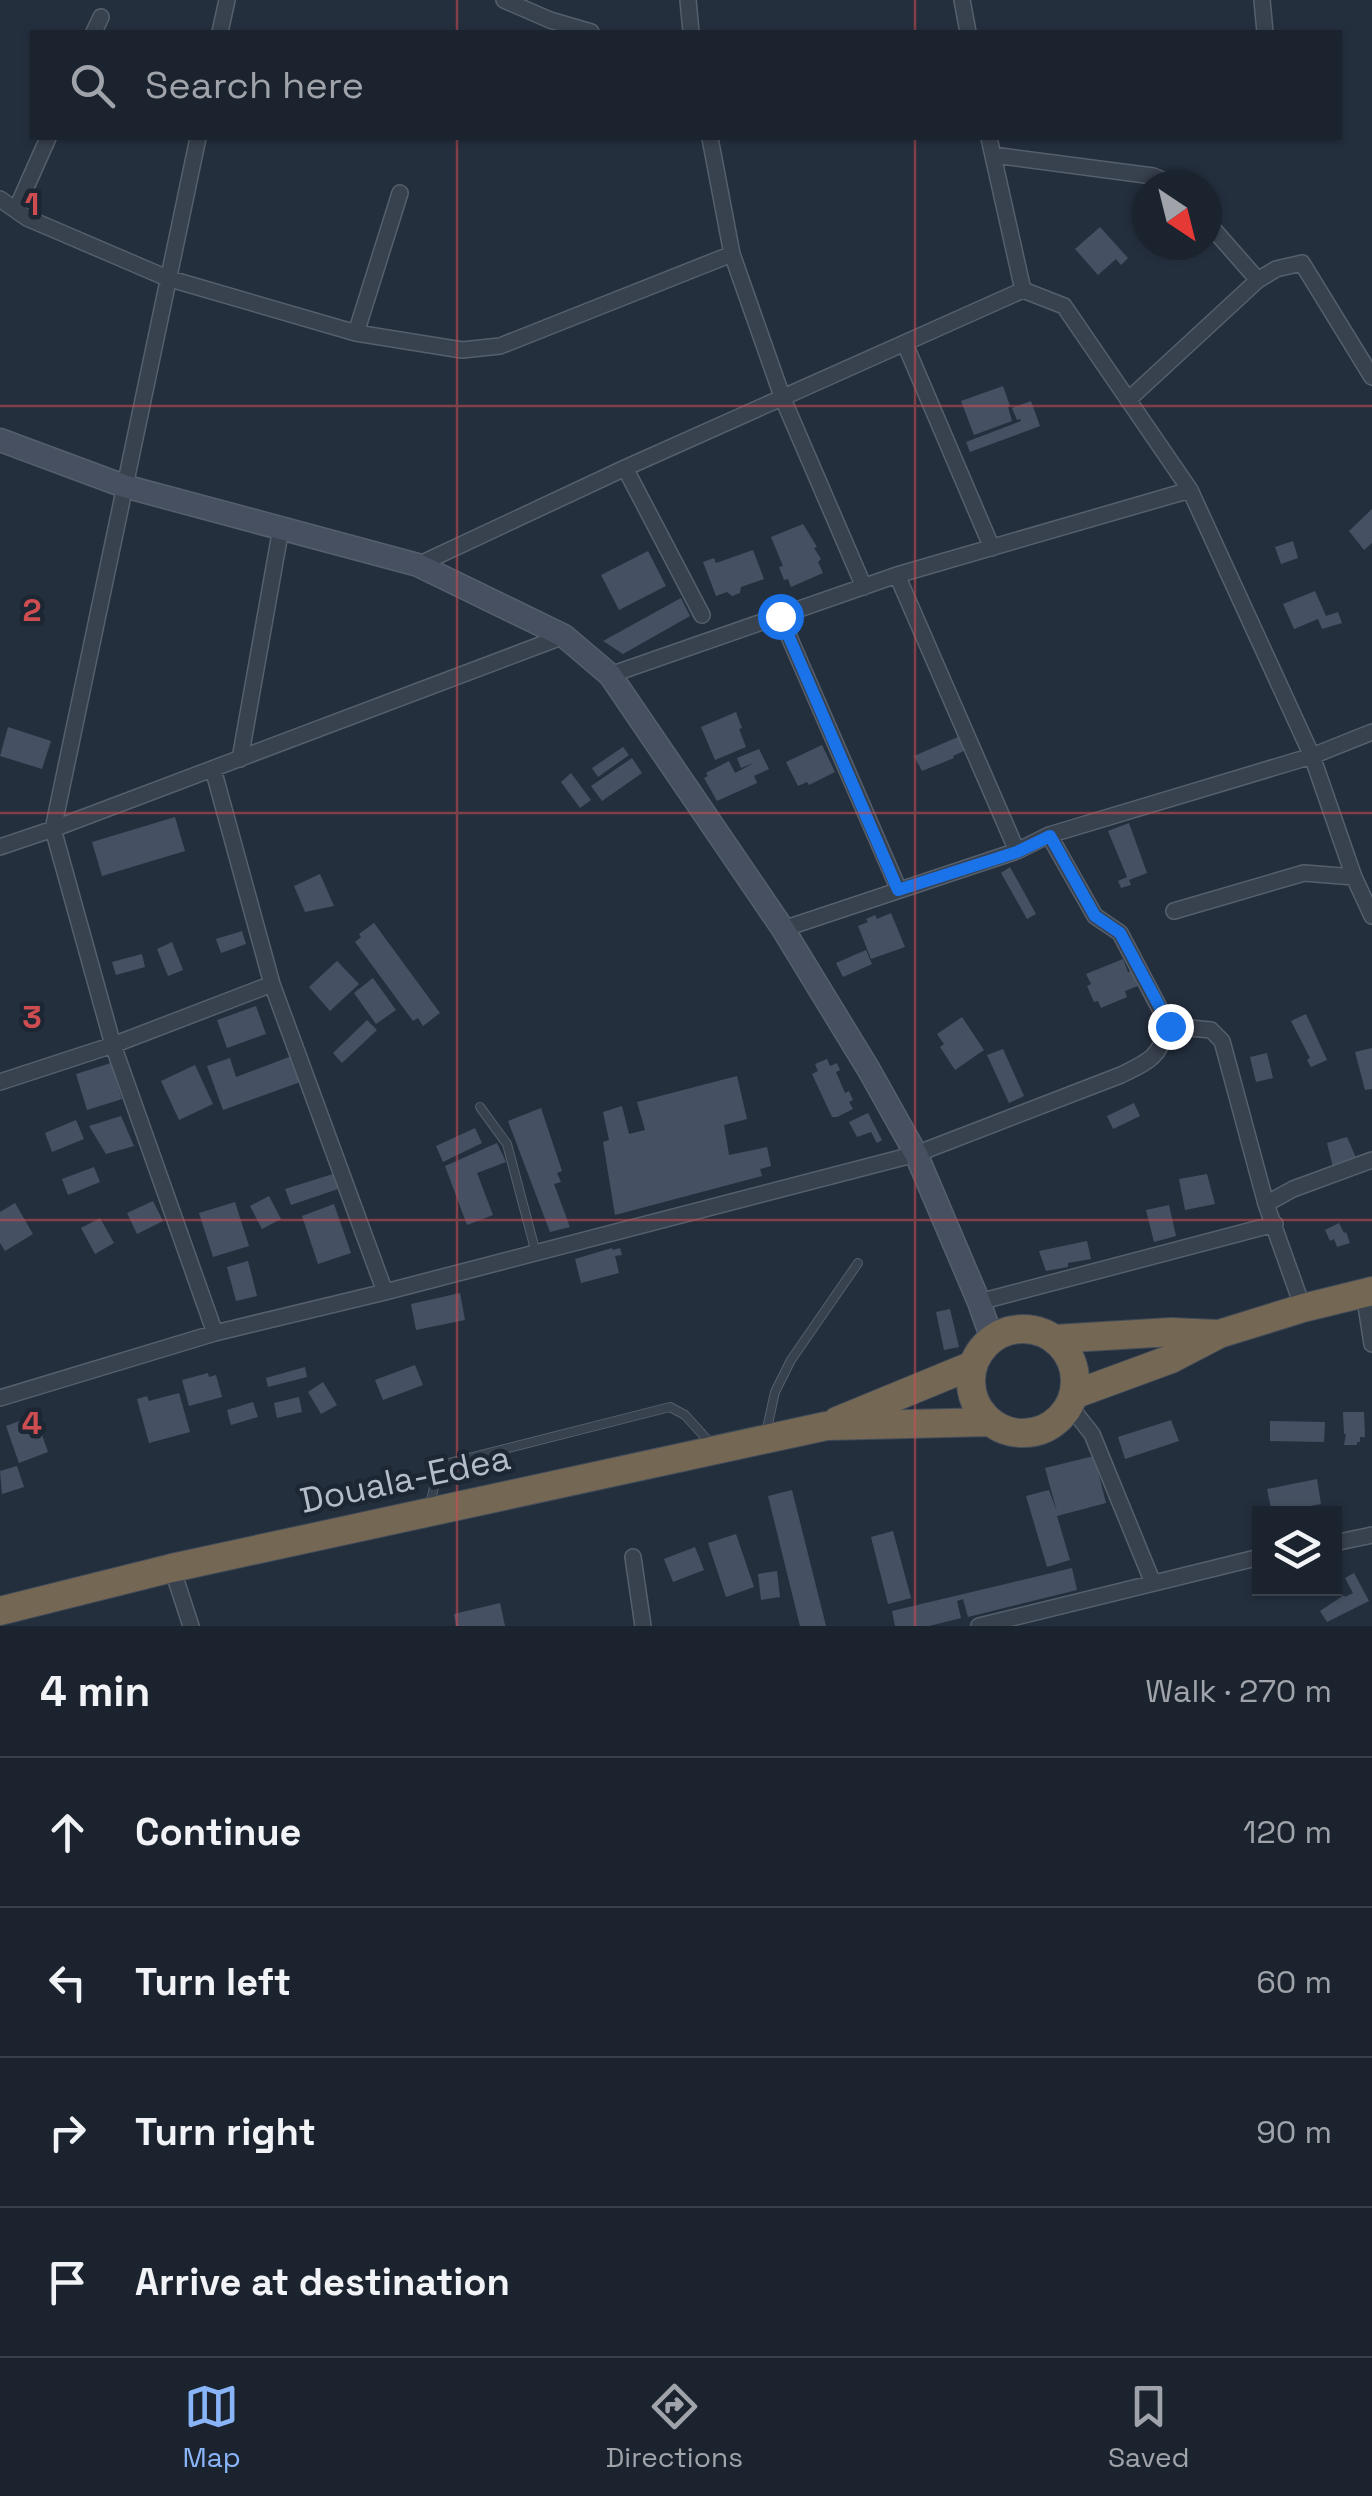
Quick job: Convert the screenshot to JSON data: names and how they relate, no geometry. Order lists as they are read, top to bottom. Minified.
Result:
{"streets":{"highway":["Douala-Edea"]},"north":"bottom right","page":{"search":"Search here","heading":["4 min","Walk · 270 m"],"list":[["Continue","120 m"],["Turn left","60 m"],["Turn right","90 m"],"Arrive at destination"],"nav":["Map","Directions","Saved"]},"grid":{"rows":["1","2","3","4"]}}
